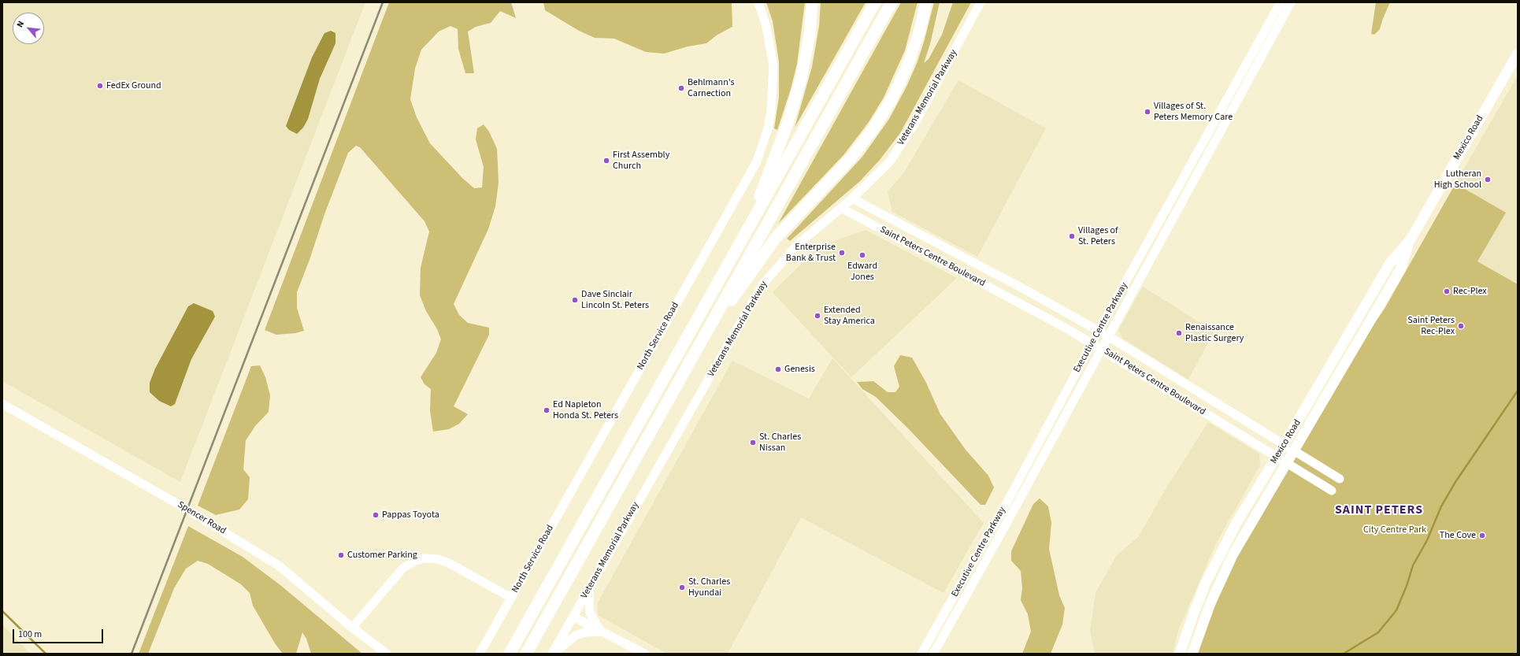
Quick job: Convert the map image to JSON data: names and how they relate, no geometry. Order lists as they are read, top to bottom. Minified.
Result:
{"streets":{"main road":["Mexico Road"],"street":["Veterans Memorial Parkway","Saint Peters Centre Boulevard","Executive Centre Parkway","North Service Road","Spencer Road"]},"crossings":[["Veterans Memorial Parkway","Saint Peters Centre Boulevard"],["Mexico Road","Saint Peters Centre Boulevard"],["Saint Peters Centre Boulevard","Executive Centre Parkway"]],"districts":["SAINT PETERS"],"parks":["City Centre Park"],"places":["FedEx Ground","Behlmann's Carnection","Villages of St. Peters Memory Care","First Assembly Church","Lutheran High School","Villages of St. Peters","Enterprise Bank & Trust","Edward Jones","Rec-Plex","Dave Sinclair Lincoln St. Peters","Extended Stay America","Saint Peters Rec-Plex","Renaissance Plastic Surgery","Genesis","Ed Napleton Honda St. Peters","St. Charles Nissan","Pappas Toyota","The Cove","Customer Parking","St. Charles Hyundai"],"scale_bar":"100 m","north":"top left"}
